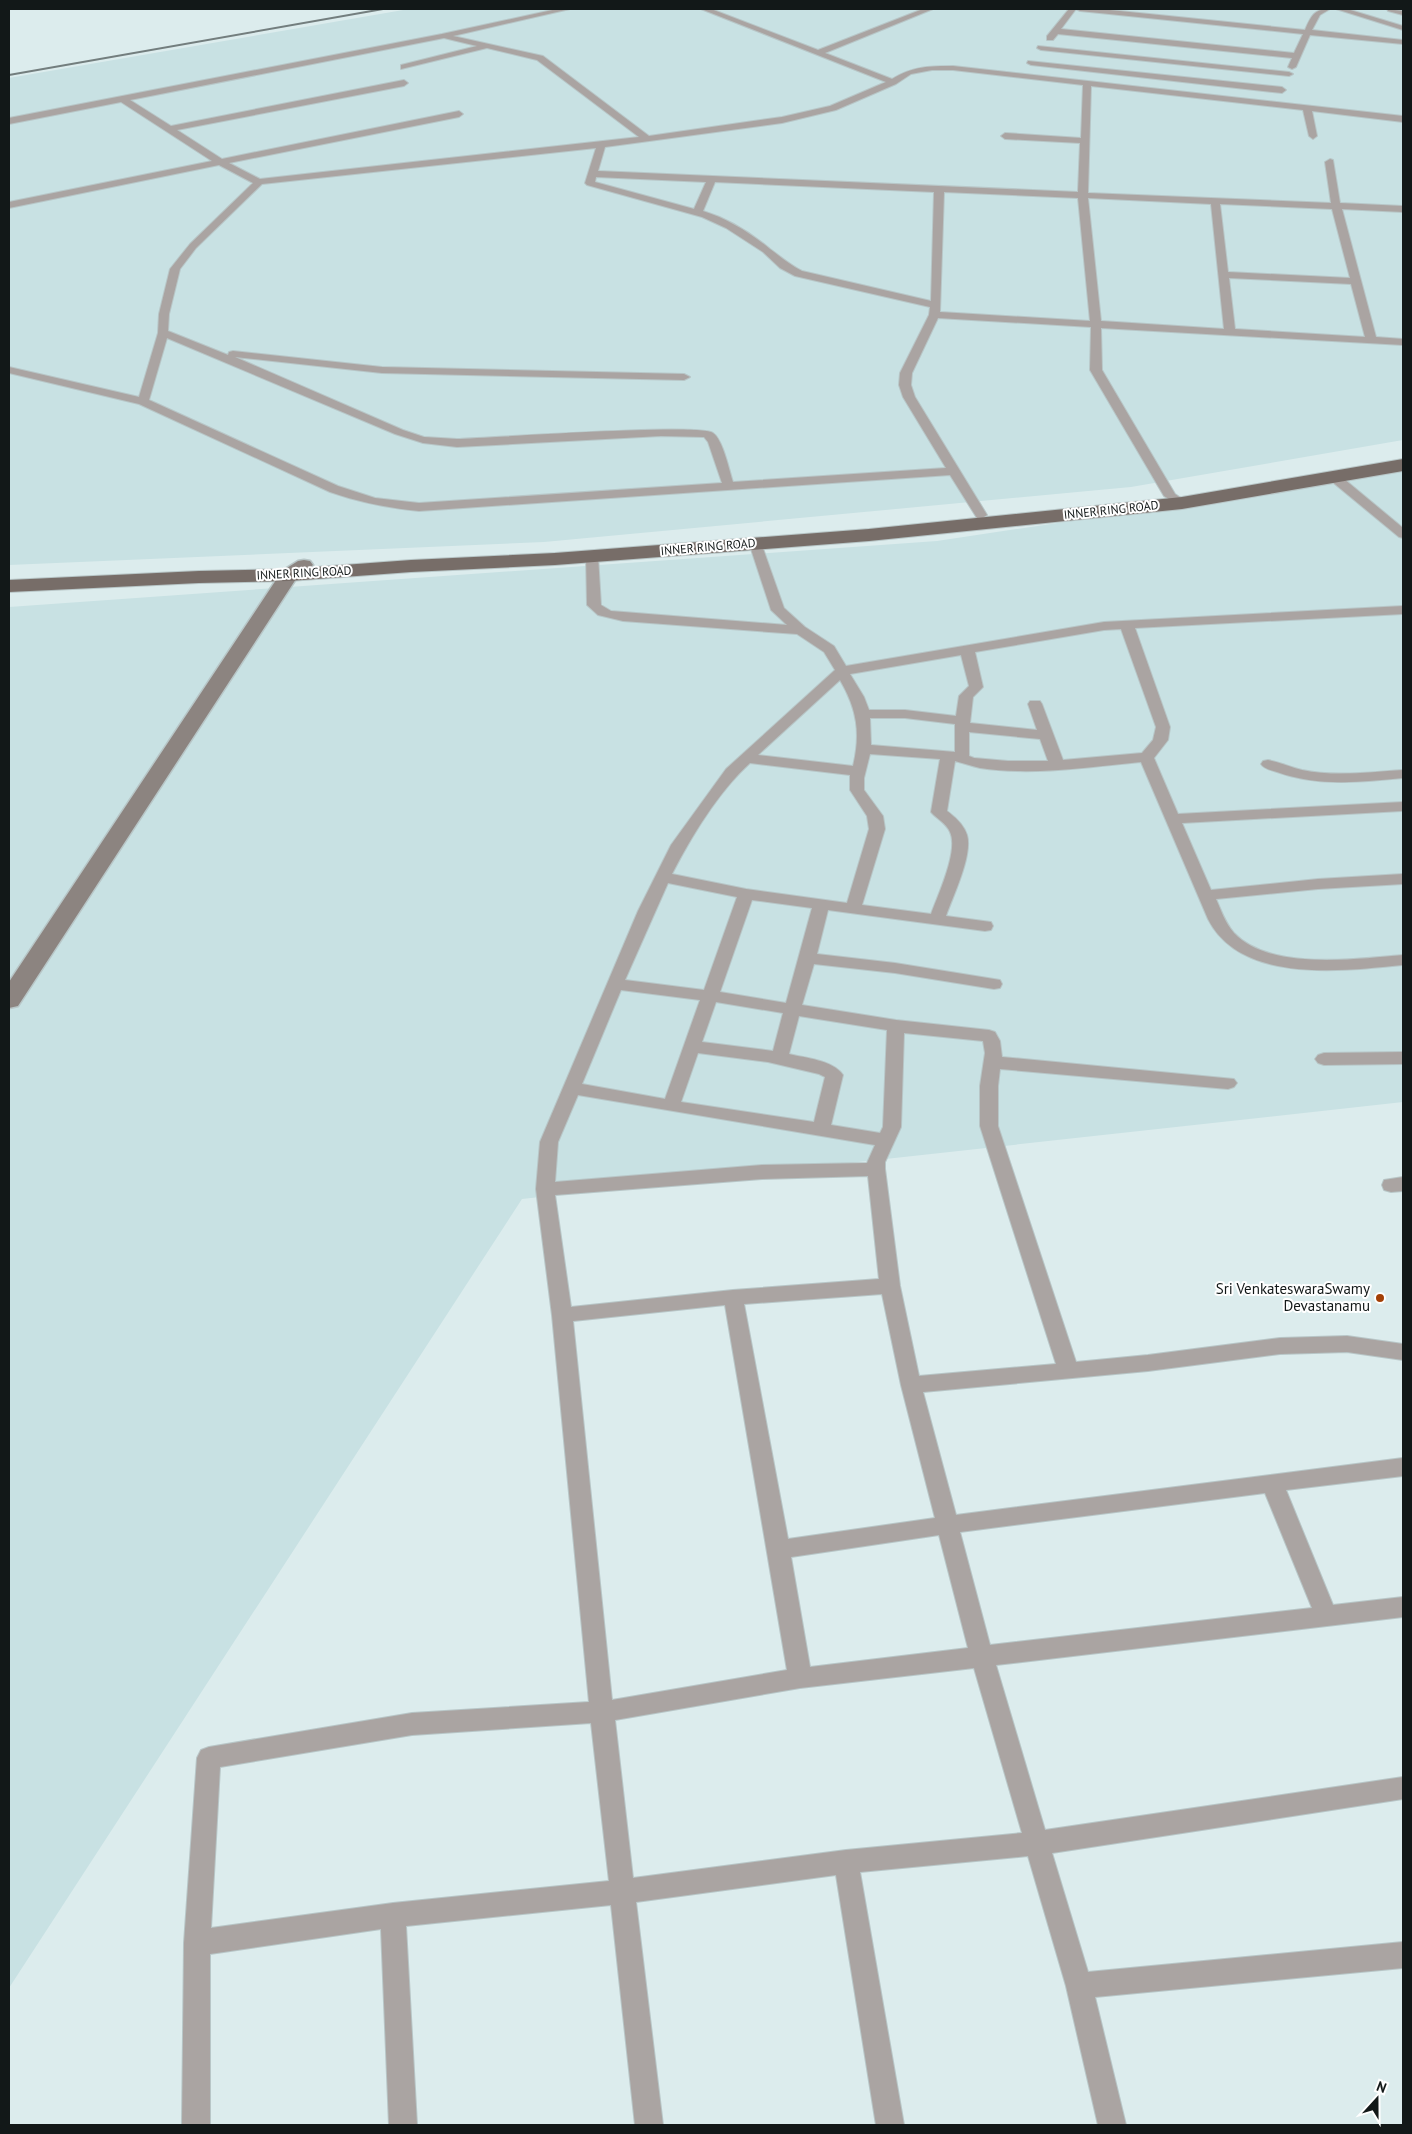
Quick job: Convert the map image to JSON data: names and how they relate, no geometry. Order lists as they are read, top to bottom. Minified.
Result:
{"streets":{"main road":["INNER RING ROAD"]},"places":["Sri VenkateswaraSwamy Devastanamu"],"north":"top"}
